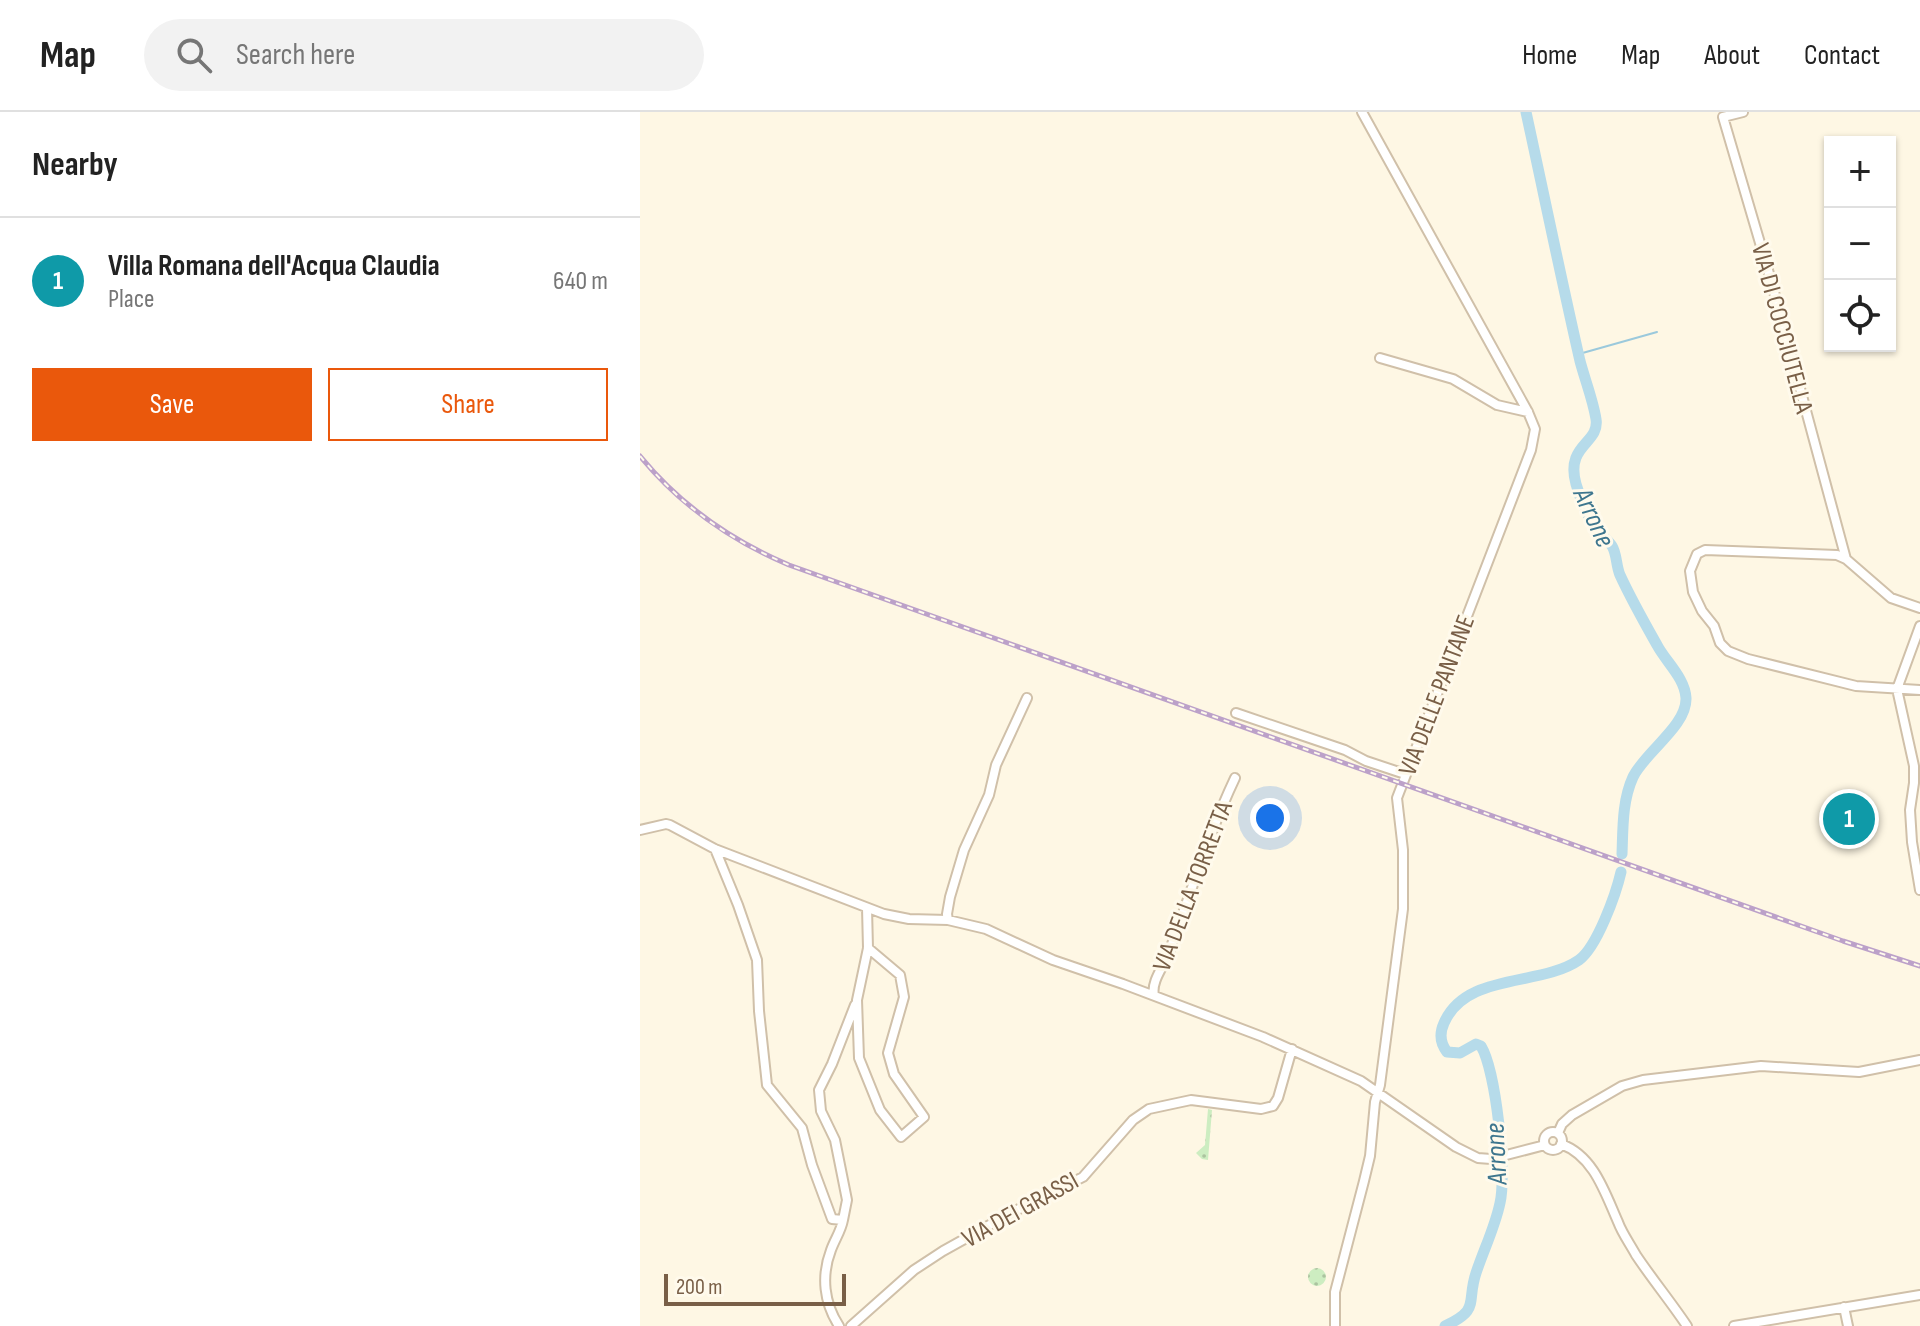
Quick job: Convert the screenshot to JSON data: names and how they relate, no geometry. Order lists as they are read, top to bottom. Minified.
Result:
{"streets":{"street":["VIA DI COCCIUTELLA","VIA DELLE PANTANE","VIA DELLA TORRETTA","VIA DEI GRASSI"]},"water":["Arrone"],"scale_bar":"200 m","page":{"header":"Map","search":"Search here","nav":["Home","Map","About","Contact"],"heading":"Nearby","map_buttons":["+","−"],"list":[{"mark":"1","name":"Villa Romana dell'Acqua Claudia","note":"Place","value":"640 m"}],"buttons":["Save","Share"],"pins":"1","scale":"200 m"}}
